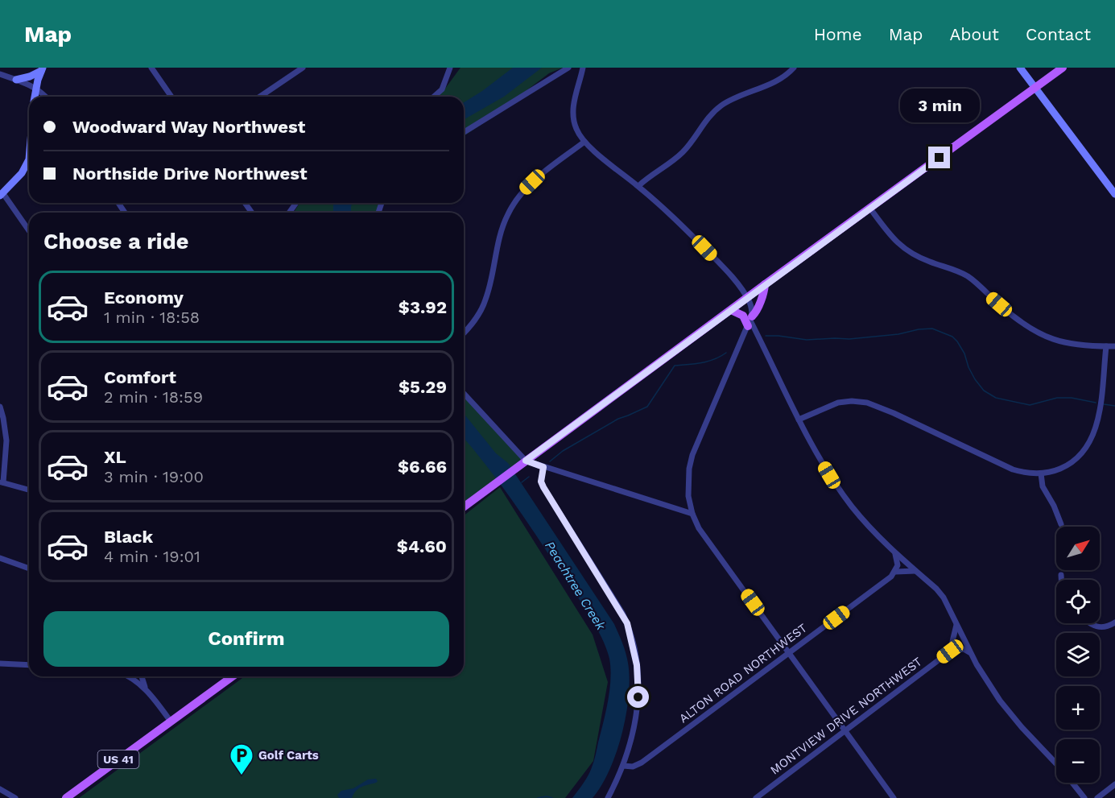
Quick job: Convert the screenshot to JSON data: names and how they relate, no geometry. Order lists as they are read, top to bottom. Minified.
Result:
{"streets":{"main road":["US 41"],"street":["ALTON ROAD NORTHWEST","MONTVIEW DRIVE NORTHWEST"]},"water":["Peachtree Creek"],"places":{"parking":["Golf Carts"]},"north":"top right","page":{"header":"Map","nav":["Home","Map","About","Contact"],"bubble":"3 min","banner":["Woodward Way Northwest","Northside Drive Northwest"],"heading":"Choose a ride","list":[{"name":"Economy","note":"1 min · 18:58","value":"$3.92"},{"name":"Comfort","note":"2 min · 18:59","value":"$5.29"},{"name":"XL","note":"3 min · 19:00","value":"$6.66"},{"name":"Black","note":"4 min · 19:01","value":"$4.60"}],"map_buttons":["+","−"],"buttons":"Confirm"}}
